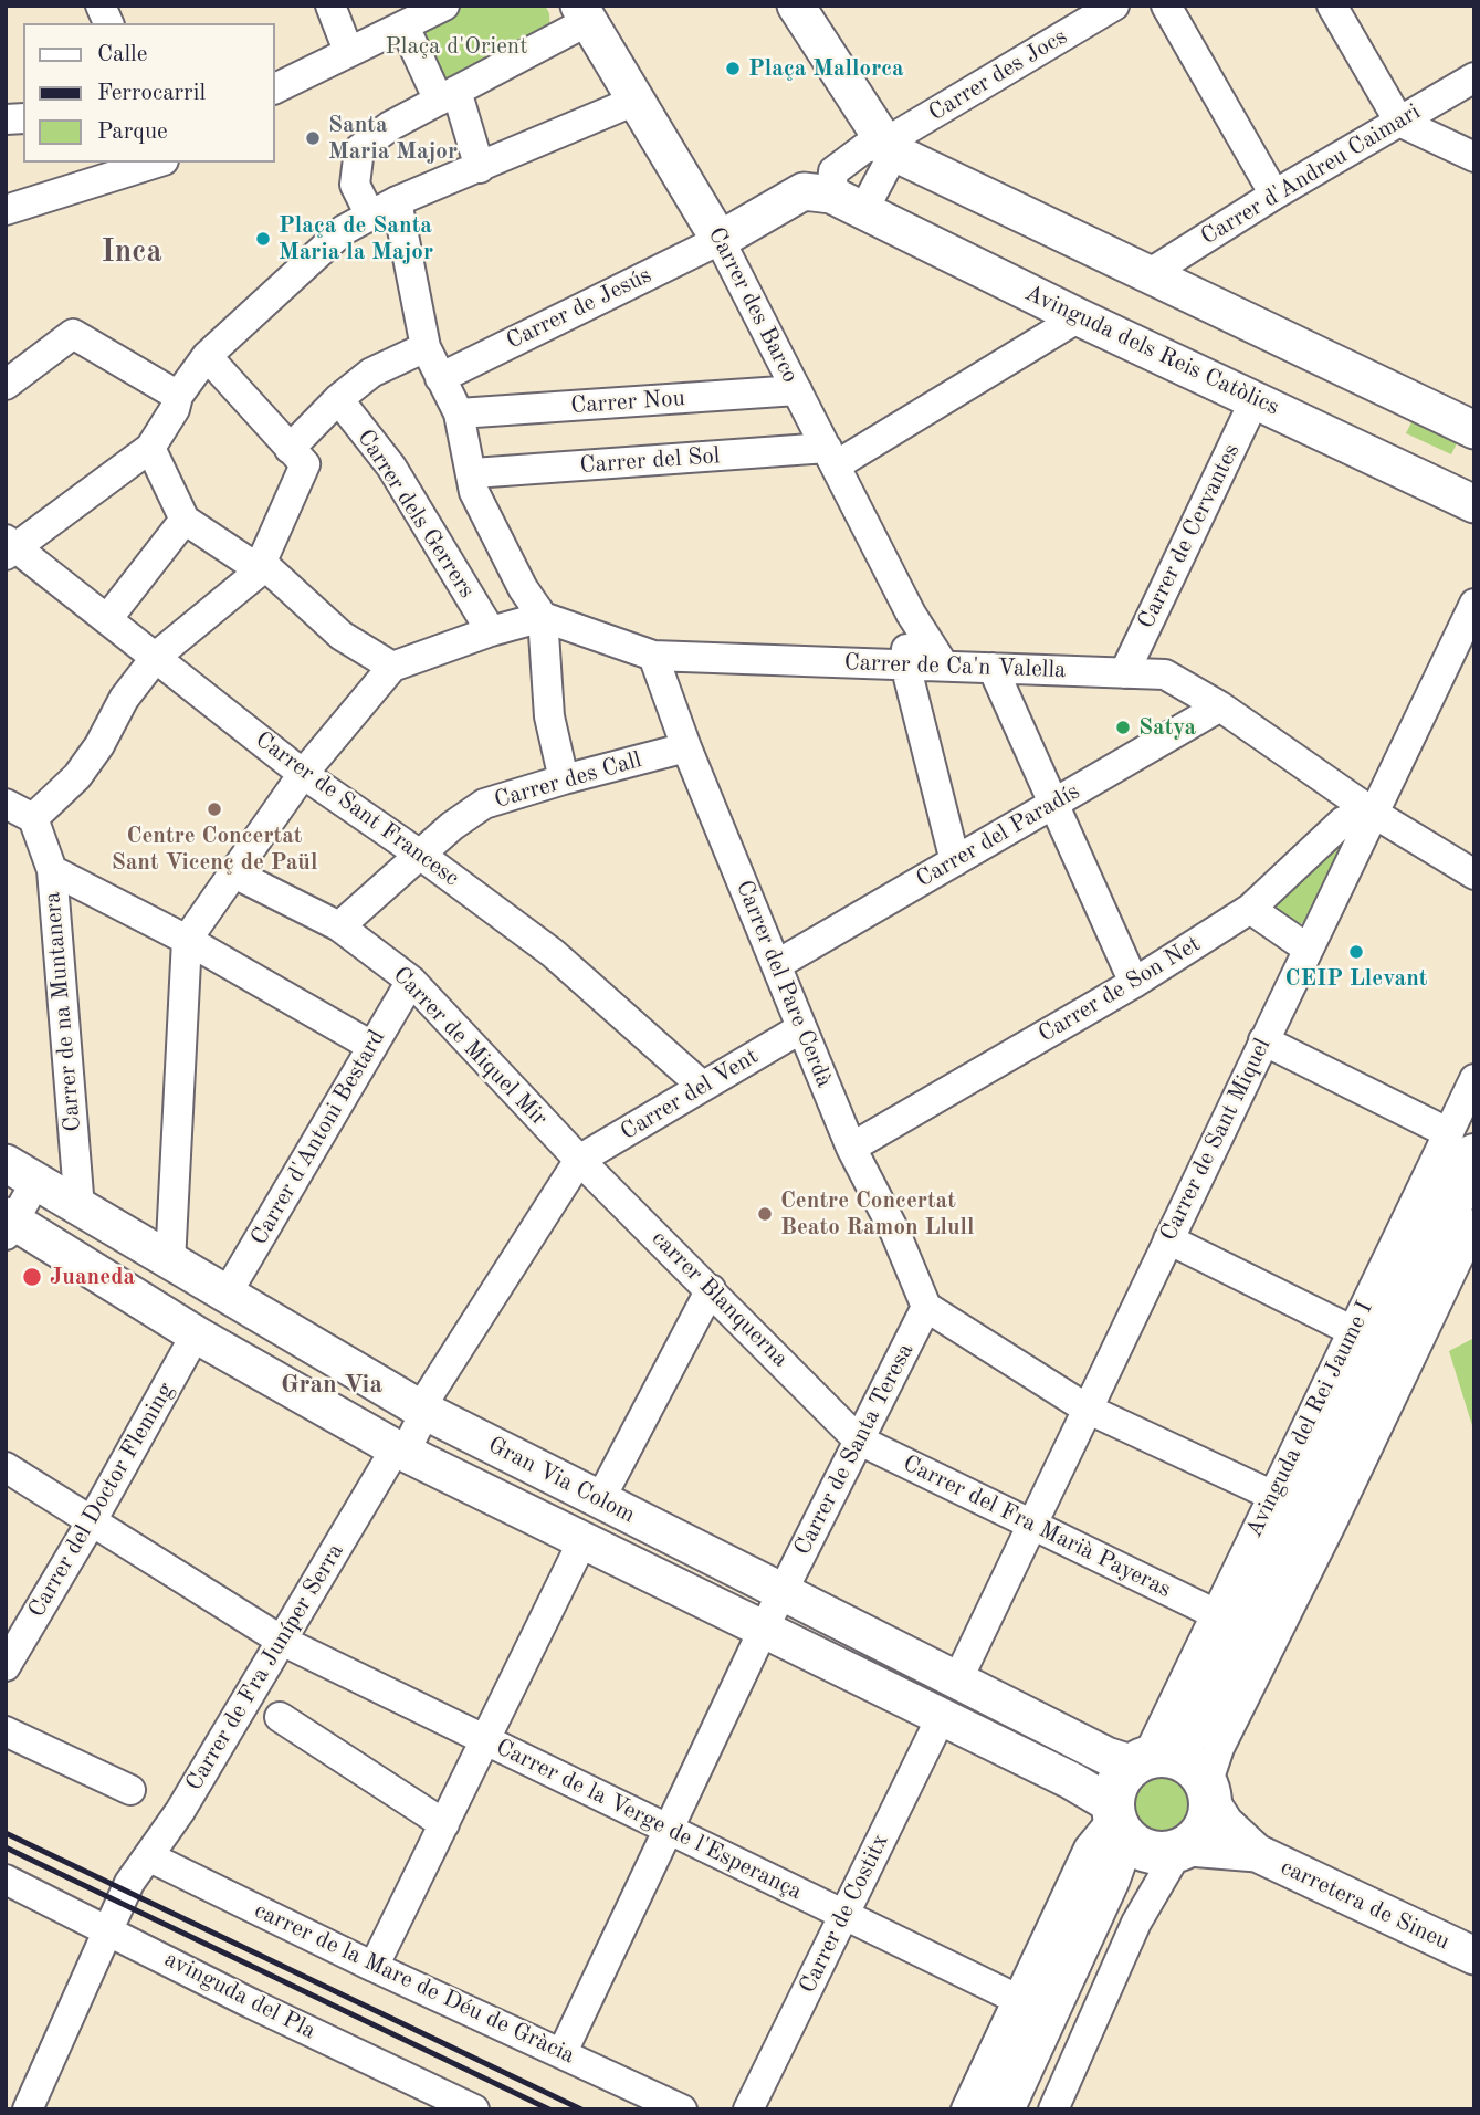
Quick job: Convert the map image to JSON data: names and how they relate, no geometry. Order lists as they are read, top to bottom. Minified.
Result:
{"streets":{"highway":["Avinguda del Rei Jaume I"],"main road":["Carrer des Barco","Avinguda dels Reis Catòlics","Gran Via Colom","carretera de Sineu"],"street":["Carrer des Jocs","Carrer d'Andreu Caimari","Carrer de Jesús","Carrer Nou","Carrer del Sol","Carrer dels Gerrers","Carrer de Cervantes","Carrer de Ca'n Valella","Carrer des Call","Carrer de Sant Francesc","Carrer del Paradís","Carrer del Pare Cerdà","Carrer de Son Net","Carrer de na Muntanera","Carrer de Miquel Mir","Carrer del Vent","Carrer d'Antoni Bestard","Carrer de Sant Miquel","carrer Blanquerna","Carrer de Santa Teresa","Carrer del Doctor Fleming","Carrer del Fra Marià Payeras","Carrer de Fra Juníper Serra","Carrer de la Verge de l'Esperança","Carrer de Costitx","carrer de la Mare de Déu de Gràcia","avinguda del Pla"]},"crossings":[["Carrer des Jocs","Avinguda dels Reis Catòlics"],["Carrer des Barco","Carrer de Jesús"],["Carrer des Barco","Carrer Nou"],["Carrer des Barco","Carrer del Sol"],["Carrer des Barco","Carrer de Ca'n Valella"],["Avinguda dels Reis Catòlics","Carrer de Cervantes"],["Carrer de Cervantes","Carrer de Ca'n Valella"],["Carrer de Ca'n Valella","Carrer del Paradís"],["Carrer de Ca'n Valella","Carrer del Pare Cerdà"],["Carrer de Ca'n Valella","Carrer de Son Net"],["Carrer de Ca'n Valella","Carrer de Sant Miquel"],["Carrer des Call","Carrer de Sant Francesc"],["Carrer des Call","Carrer del Pare Cerdà"],["Carrer des Call","Carrer de Miquel Mir"],["Carrer de Sant Francesc","Carrer del Vent"],["Carrer del Paradís","Carrer del Pare Cerdà"],["Carrer del Pare Cerdà","Carrer de Son Net"],["Carrer del Pare Cerdà","Carrer del Vent"],["Carrer del Pare Cerdà","Carrer de Santa Teresa"],["Carrer de Son Net","Carrer de Sant Miquel"],["Carrer de na Muntanera","Gran Via Colom"],["Carrer de Miquel Mir","Carrer del Vent"],["Carrer de Miquel Mir","Carrer d'Antoni Bestard"],["Carrer de Miquel Mir","carrer Blanquerna"],["Carrer de Miquel Mir","Carrer de Fra Juníper Serra"],["Carrer del Vent","carrer Blanquerna"],["Carrer del Vent","Carrer de Fra Juníper Serra"],["Carrer d'Antoni Bestard","Gran Via Colom"],["Carrer de Sant Miquel","Gran Via Colom"],["Carrer de Sant Miquel","Carrer del Fra Marià Payeras"],["carrer Blanquerna","Carrer de Santa Teresa"],["carrer Blanquerna","Carrer del Fra Marià Payeras"],["carrer Blanquerna","Carrer de Fra Juníper Serra"],["Avinguda del Rei Jaume I","Gran Via Colom"],["Avinguda del Rei Jaume I","Carrer del Fra Marià Payeras"],["Carrer de Santa Teresa","Gran Via Colom"],["Carrer de Santa Teresa","Carrer del Fra Marià Payeras"],["Carrer de Santa Teresa","Carrer de la Verge de l'Esperança"],["Carrer de Santa Teresa","carrer de la Mare de Déu de Gràcia"],["Gran Via Colom","Carrer del Doctor Fleming"],["Gran Via Colom","Carrer de Fra Juníper Serra"],["Gran Via Colom","Carrer de Costitx"],["Carrer del Doctor Fleming","Carrer de la Verge de l'Esperança"],["Carrer de Fra Juníper Serra","Carrer de la Verge de l'Esperança"],["Carrer de Fra Juníper Serra","carrer de la Mare de Déu de Gràcia"],["Carrer de Fra Juníper Serra","avinguda del Pla"],["Carrer de la Verge de l'Esperança","Carrer de Costitx"]],"districts":["Inca","Gran Via"],"parks":["Plaça d'Orient"],"places":["Plaça Mallorca","Santa Maria Major","Plaça de Santa Maria la Major","Satya","Centre Concertat Sant Vicenç de Paül","CEIP Llevant","Centre Concertat Beato Ramon Llull","Juaneda"],"legend":["Calle","Ferrocarril","Parque"]}
